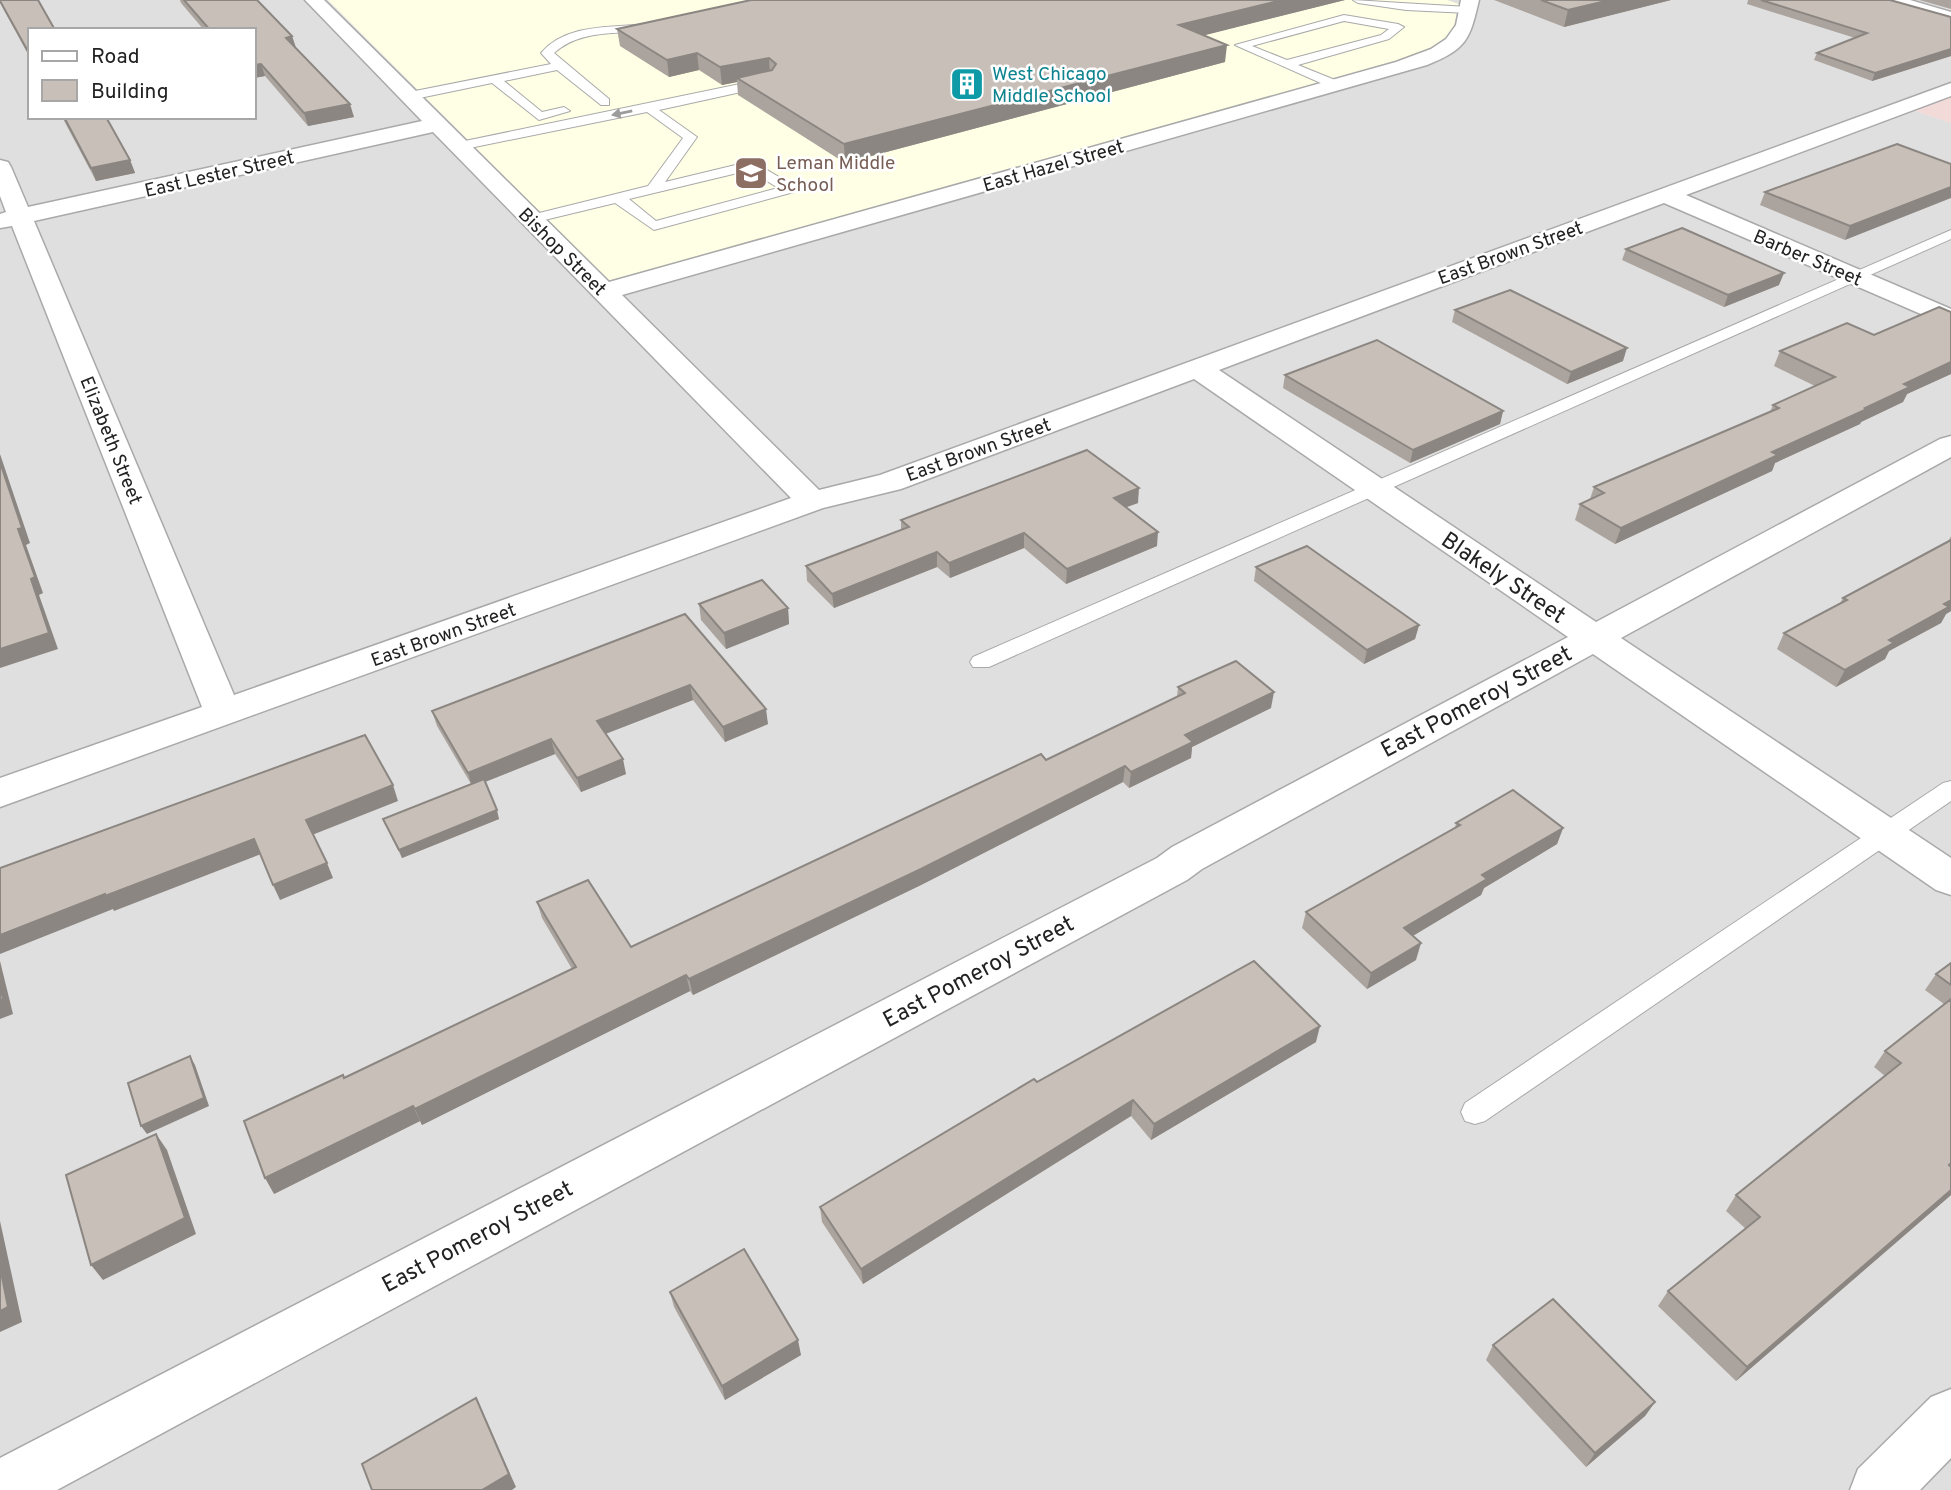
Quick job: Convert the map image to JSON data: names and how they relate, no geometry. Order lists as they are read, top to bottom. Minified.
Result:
{"streets":{"street":["East Hazel Street","East Lester Street","Bishop Street","East Brown Street","Barber Street","Elizabeth Street","Blakely Street","East Pomeroy Street"]},"crossings":[["East Hazel Street","Bishop Street"],["East Lester Street","Bishop Street"],["East Lester Street","Elizabeth Street"],["Bishop Street","East Brown Street"],["East Brown Street","Barber Street"],["East Brown Street","Elizabeth Street"],["East Brown Street","Blakely Street"],["Blakely Street","East Pomeroy Street"]],"places":{"building":["West Chicago Middle School"],"school or university":["Leman Middle School"]},"legend":["Road","Building"]}
